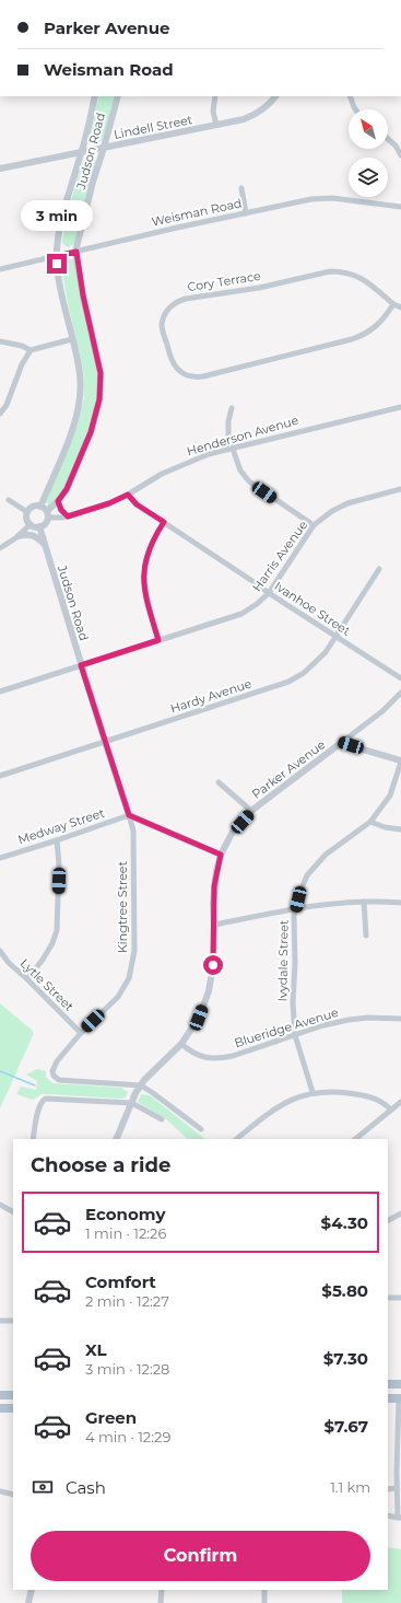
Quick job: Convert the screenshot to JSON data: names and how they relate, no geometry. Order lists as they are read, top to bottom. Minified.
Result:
{"streets":{"street":["Lindell Street","Judson Road","Weisman Road","Cory Terrace","Henderson Avenue","Harris Avenue","Ivanhoe Street","Hardy Avenue","Parker Avenue","Medway Street","Kingtree Street","Ivydale Street","Lytle Street","Blueridge Avenue"]},"crossings":[["Lindell Street","Judson Road"],["Judson Road","Weisman Road"],["Judson Road","Henderson Avenue"],["Judson Road","Harris Avenue"],["Judson Road","Hardy Avenue"],["Judson Road","Medway Street"],["Judson Road","Kingtree Street"],["Henderson Avenue","Ivanhoe Street"],["Harris Avenue","Ivanhoe Street"],["Ivanhoe Street","Hardy Avenue"],["Parker Avenue","Kingtree Street"],["Parker Avenue","Blueridge Avenue"],["Medway Street","Kingtree Street"],["Kingtree Street","Lytle Street"],["Ivydale Street","Blueridge Avenue"]],"north":"top left","page":{"banner":["Parker Avenue","Weisman Road"],"bubble":"3 min","heading":"Choose a ride","list":[{"name":"Economy","note":"1 min · 12:26","value":"$4.30"},{"name":"Comfort","note":"2 min · 12:27","value":"$5.80"},{"name":"XL","note":"3 min · 12:28","value":"$7.30"},{"name":"Green","note":"4 min · 12:29","value":"$7.67"}],"pay":["Cash","1.1 km"],"buttons":"Confirm"}}
